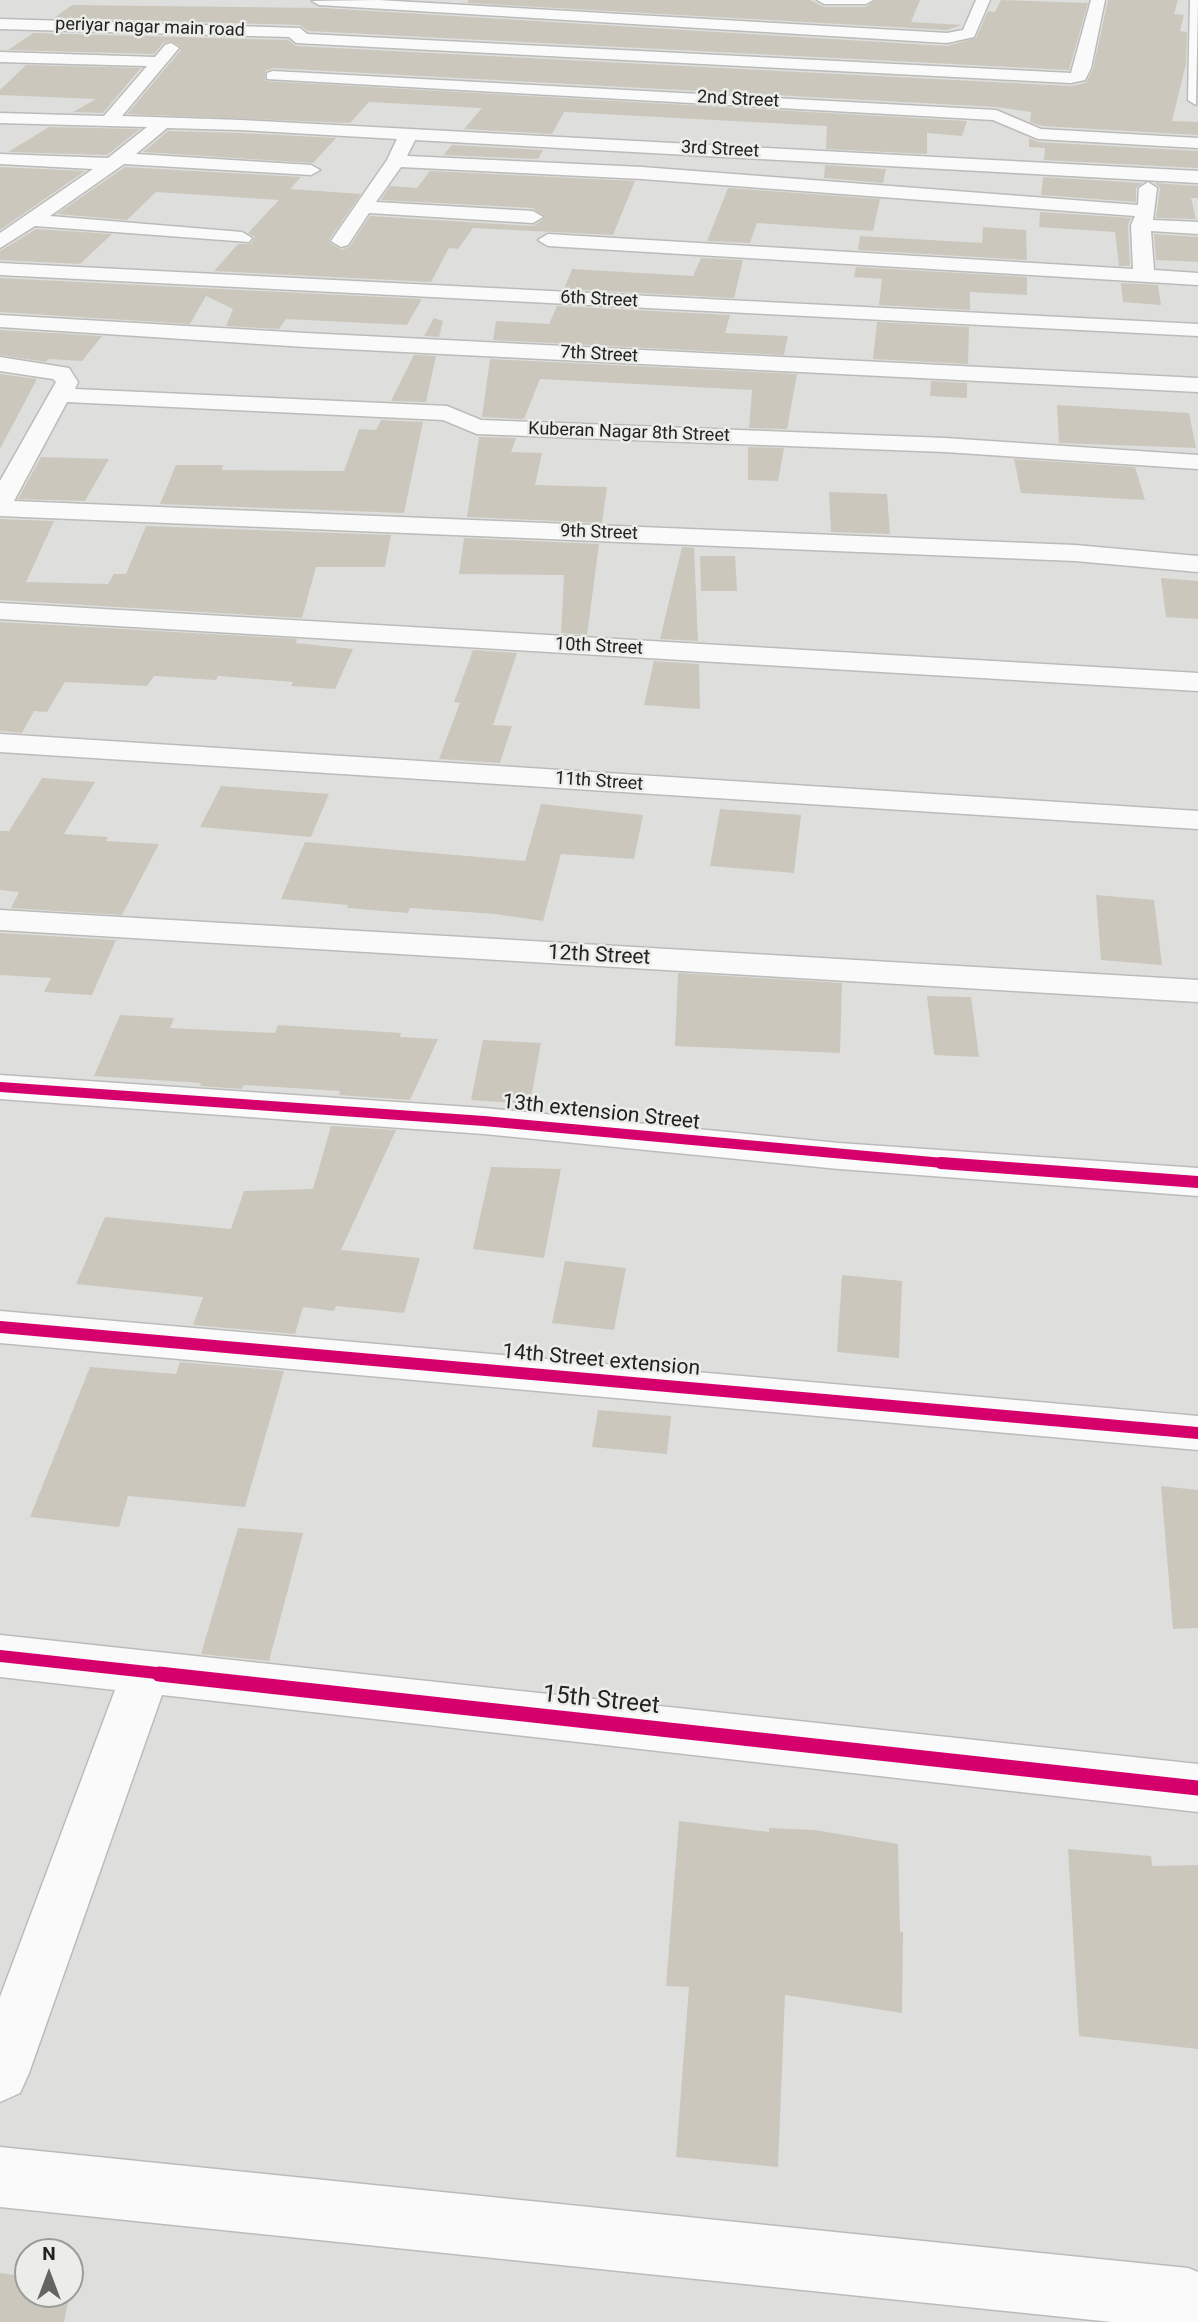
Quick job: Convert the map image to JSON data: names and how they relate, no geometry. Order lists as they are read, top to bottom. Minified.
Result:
{"streets":{"street":["periyar nagar main road","2nd Street","3rd Street","6th Street","7th Street","Kuberan Nagar 8th Street","9th Street","10th Street","11th Street","12th Street","13th extension Street","14th Street extension","15th Street"]},"crossings":[["periyar nagar main road","2nd Street"]],"north":"top"}
